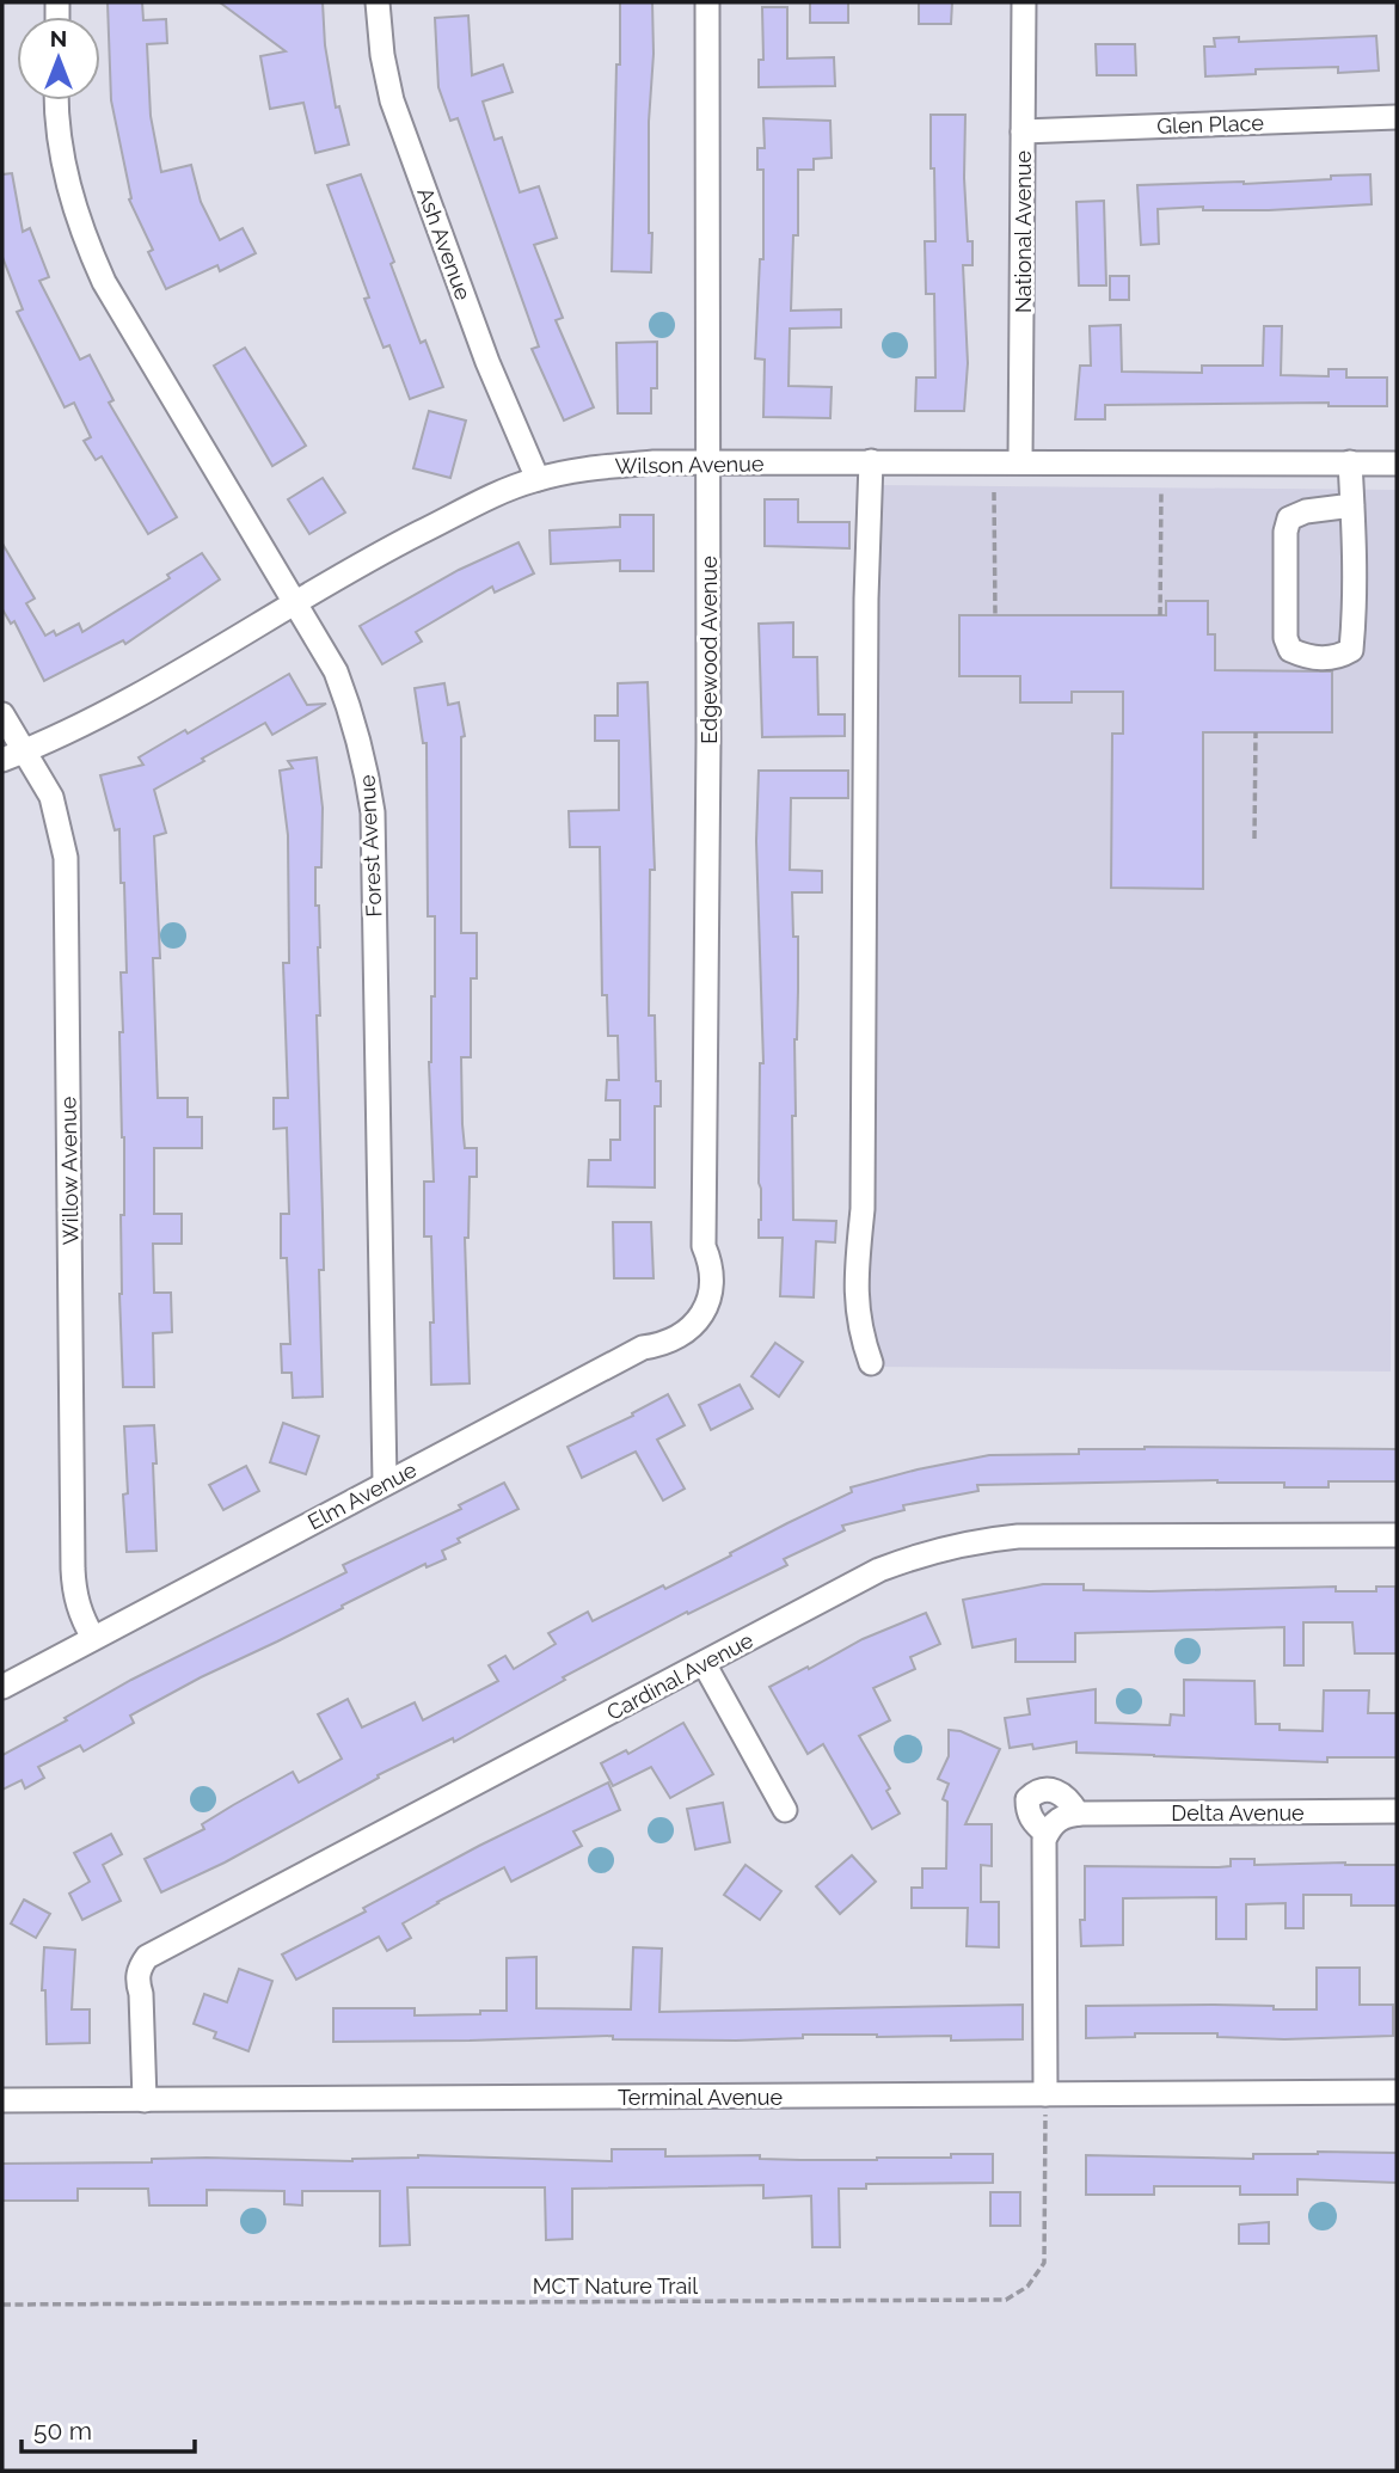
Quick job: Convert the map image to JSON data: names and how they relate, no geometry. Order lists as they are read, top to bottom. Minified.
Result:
{"streets":{"street":["Glen Place","National Avenue","Ash Avenue","Wilson Avenue","Edgewood Avenue","Forest Avenue","Willow Avenue","Elm Avenue","Cardinal Avenue","Delta Avenue","Terminal Avenue"],"path":["MCT Nature Trail"]},"crossings":[["Glen Place","National Avenue"],["National Avenue","Wilson Avenue"],["Ash Avenue","Wilson Avenue"],["Wilson Avenue","Edgewood Avenue"],["Wilson Avenue","Forest Avenue"],["Wilson Avenue","Willow Avenue"],["Edgewood Avenue","Elm Avenue"],["Forest Avenue","Elm Avenue"],["Willow Avenue","Elm Avenue"],["Cardinal Avenue","Terminal Avenue"],["Terminal Avenue","MCT Nature Trail"]],"scale_bar":"50 m","north":"top"}
